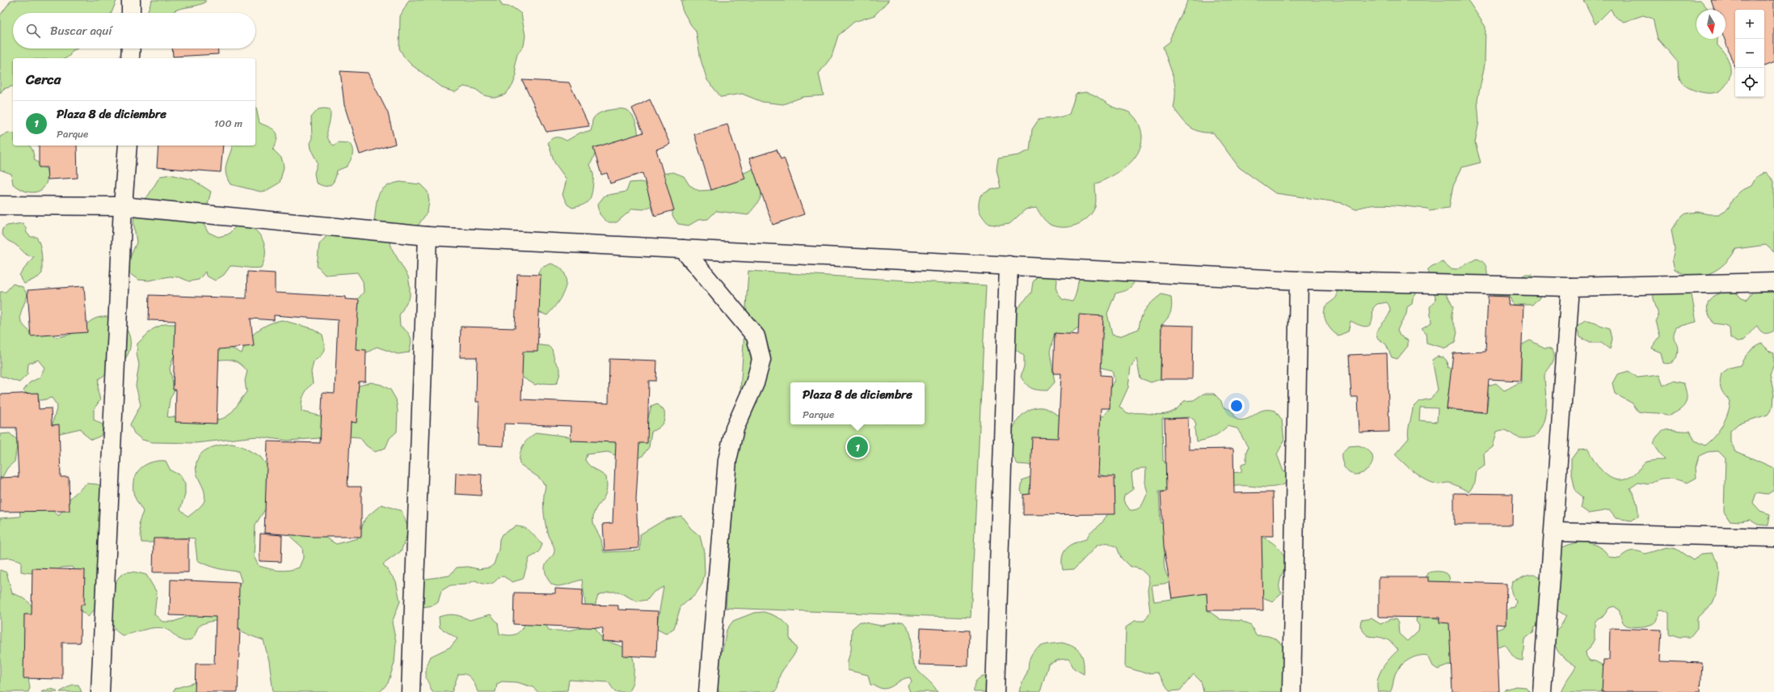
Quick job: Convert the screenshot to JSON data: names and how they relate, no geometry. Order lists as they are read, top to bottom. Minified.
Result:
{"north":"bottom","page":{"map_buttons":["+","−"],"search":"Buscar aquí","heading":"Cerca","list":[{"mark":"1","name":"Plaza 8 de diciembre","note":"Parque","value":"100 m"}],"popup":["Plaza 8 de diciembre","Parque"],"pins":"1"}}
